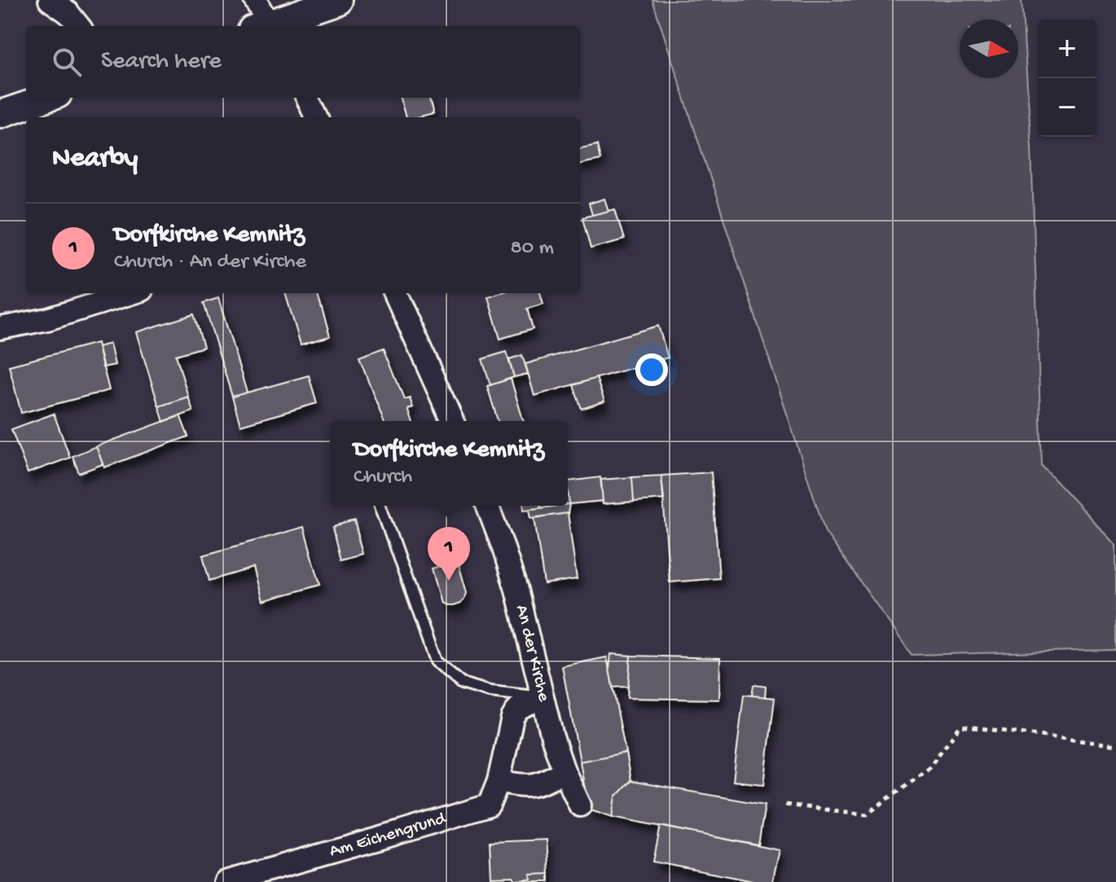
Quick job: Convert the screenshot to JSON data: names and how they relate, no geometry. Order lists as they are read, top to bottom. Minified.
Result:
{"streets":{"street":["An der Kirche","Am Eichengrund"]},"crossings":[["An der Kirche","Am Eichengrund"]],"north":"right","page":{"map_buttons":["+","−"],"search":"Search here","heading":"Nearby","list":[{"mark":"1","name":"Dorfkirche Kemnitz","note":"Church · An der Kirche","value":"80 m"}],"popup":["Dorfkirche Kemnitz","Church"],"pins":"1"}}
